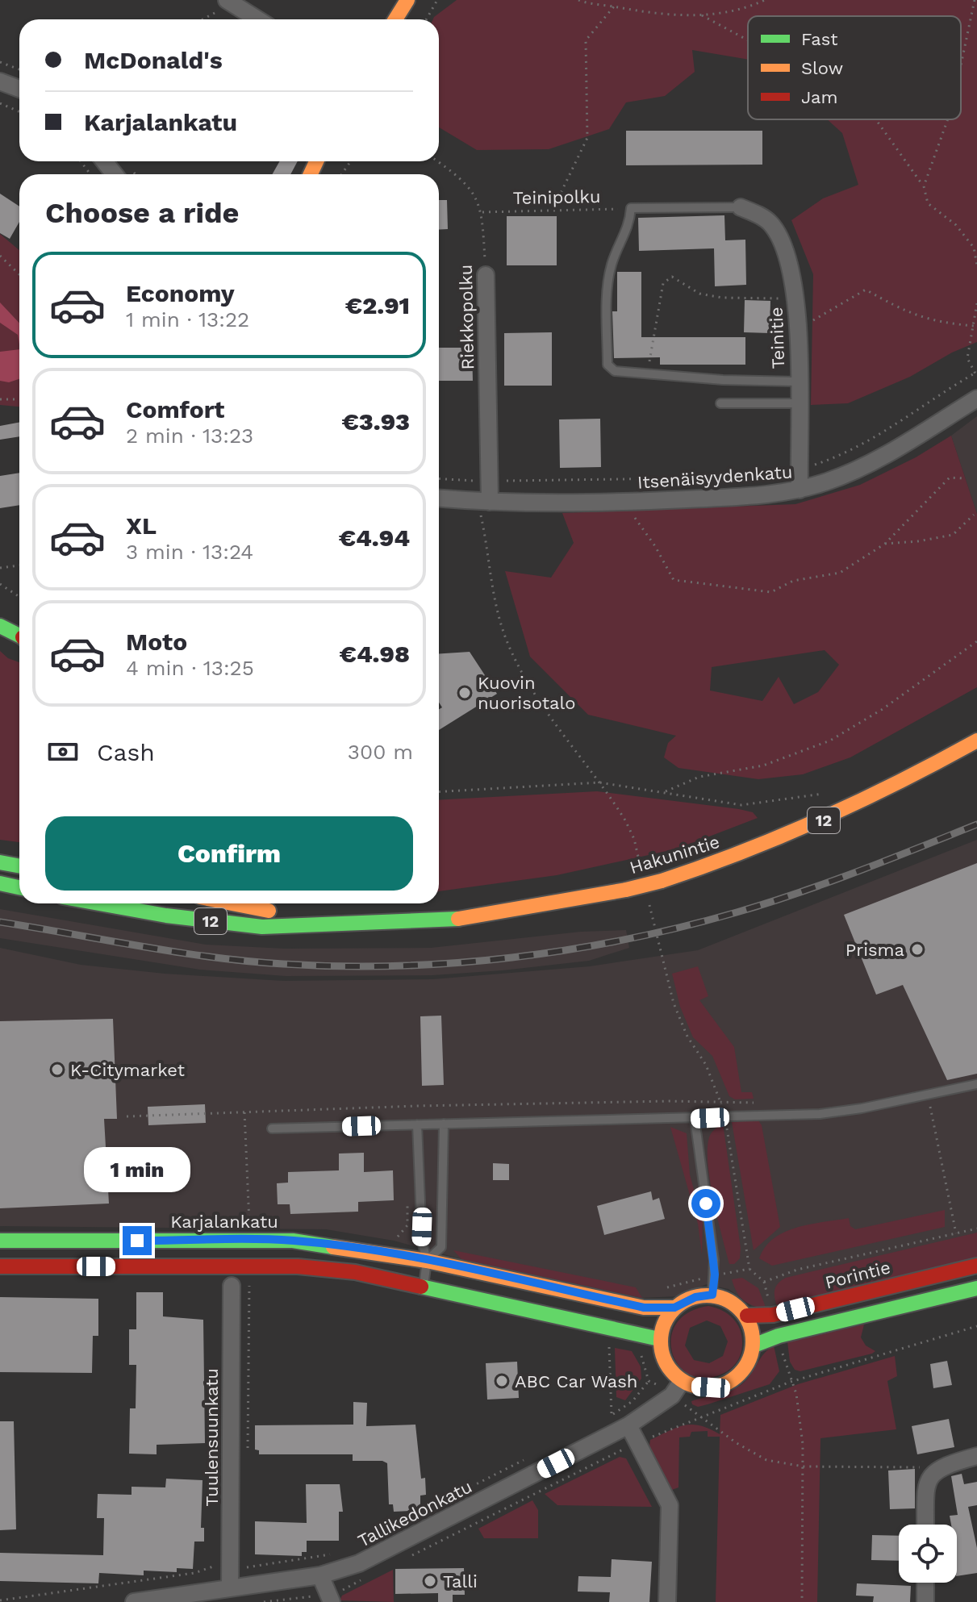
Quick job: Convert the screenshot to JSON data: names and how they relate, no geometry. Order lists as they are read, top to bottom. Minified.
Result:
{"streets":{"main road":["12","Hakunintie","Karjalankatu","Porintie"],"street":["Riekkopolku","Teinitie","Itsenäisyydenkatu","Tuulensuunkatu","Tallikedonkatu"],"path":["Teinipolku"]},"crossings":[["Teinipolku","Riekkopolku"],["Riekkopolku","Itsenäisyydenkatu"],["Teinitie","Itsenäisyydenkatu"],["Karjalankatu","Porintie"],["Karjalankatu","Tallikedonkatu"],["Porintie","Tallikedonkatu"],["Tuulensuunkatu","Tallikedonkatu"]],"places":["Kuovin nuorisotalo","Prisma","K-Citymarket","ABC Car Wash","Talli"],"legend":["Fast","Slow","Jam"],"page":{"banner":["McDonald's","Karjalankatu"],"heading":"Choose a ride","list":[{"name":"Economy","note":"1 min · 13:22","value":"€2.91"},{"name":"Comfort","note":"2 min · 13:23","value":"€3.93"},{"name":"XL","note":"3 min · 13:24","value":"€4.94"},{"name":"Moto","note":"4 min · 13:25","value":"€4.98"}],"pay":["Cash","300 m"],"buttons":"Confirm","bubble":"1 min"}}
